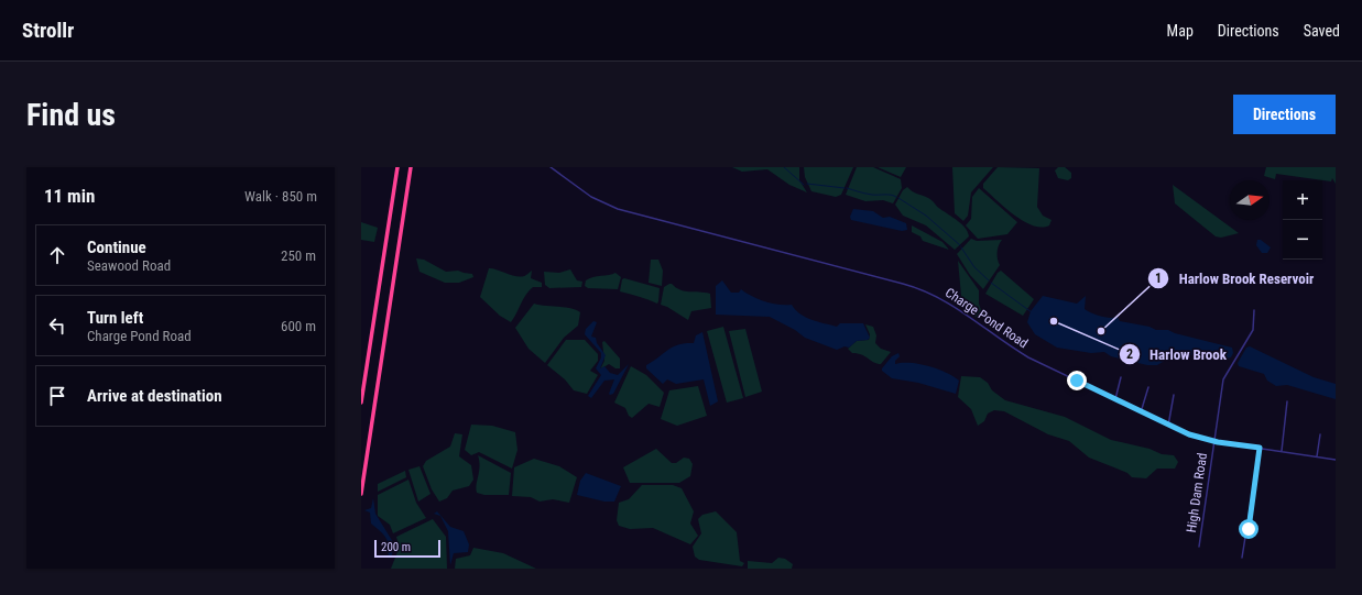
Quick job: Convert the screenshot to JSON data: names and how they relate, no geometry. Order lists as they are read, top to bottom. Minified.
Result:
{"streets":{"street":["Charge Pond Road","High Dam Road"]},"crossings":[["Charge Pond Road","High Dam Road"]],"places":["Harlow Brook","Harlow Brook Reservoir"],"scale_bar":"200 m","north":"right","page":{"header":"Strollr","nav":["Map","Directions","Saved"],"buttons":"Directions","title":"Find us","heading":["11 min","Walk · 850 m"],"map_buttons":["+","−"],"list":[["Continue","Seawood Road","250 m"],["Turn left","Charge Pond Road","600 m"],"Arrive at destination"],"scale":"200 m"}}
